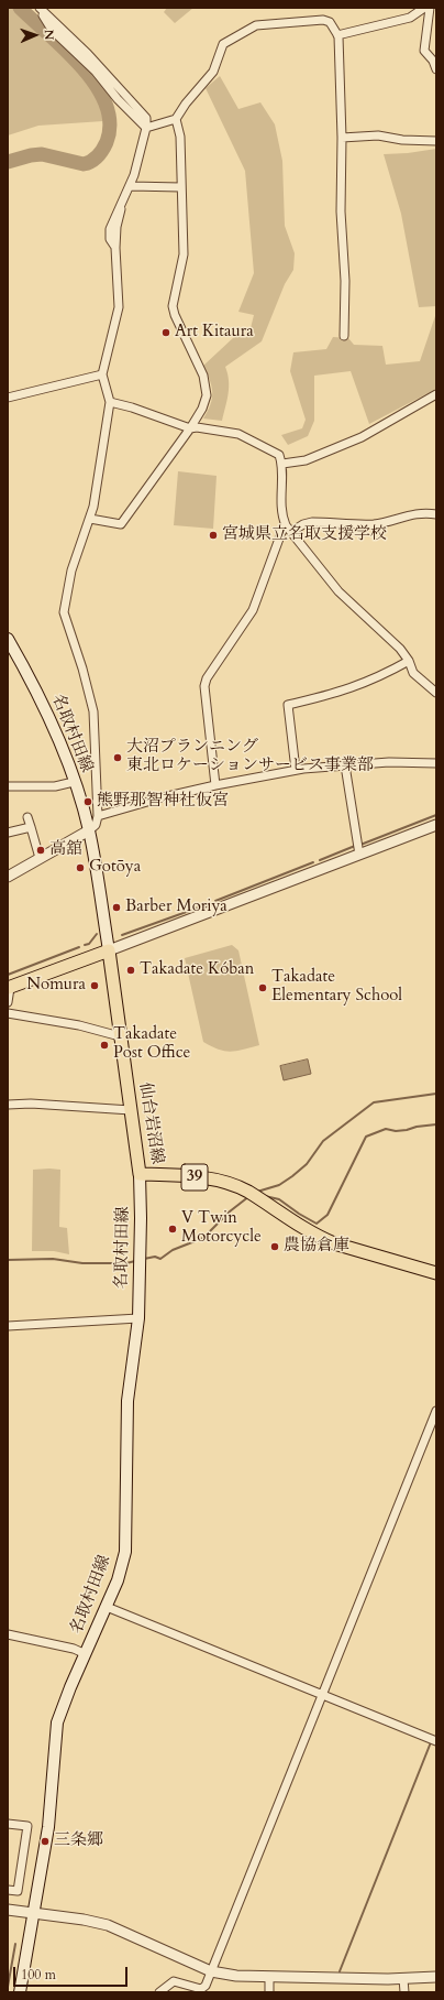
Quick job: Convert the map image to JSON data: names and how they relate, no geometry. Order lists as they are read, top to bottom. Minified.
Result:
{"streets":{"main road":["名取村田線","仙台岩沼線","39"]},"crossings":[["名取村田線","仙台岩沼線"]],"places":["Art Kitaura","宮城県立名取支援学校","大沼プランニング 東北ロケーションサービス事業部","熊野那智神社仮宮","高舘","Gotōya","Barber Moriya","Takadate Kóban","Nomura","Takadate Elementary School","Takadate Post Office","V Twin Motorcycle","農協倉庫","三条郷"],"scale_bar":"100 m","north":"right"}
